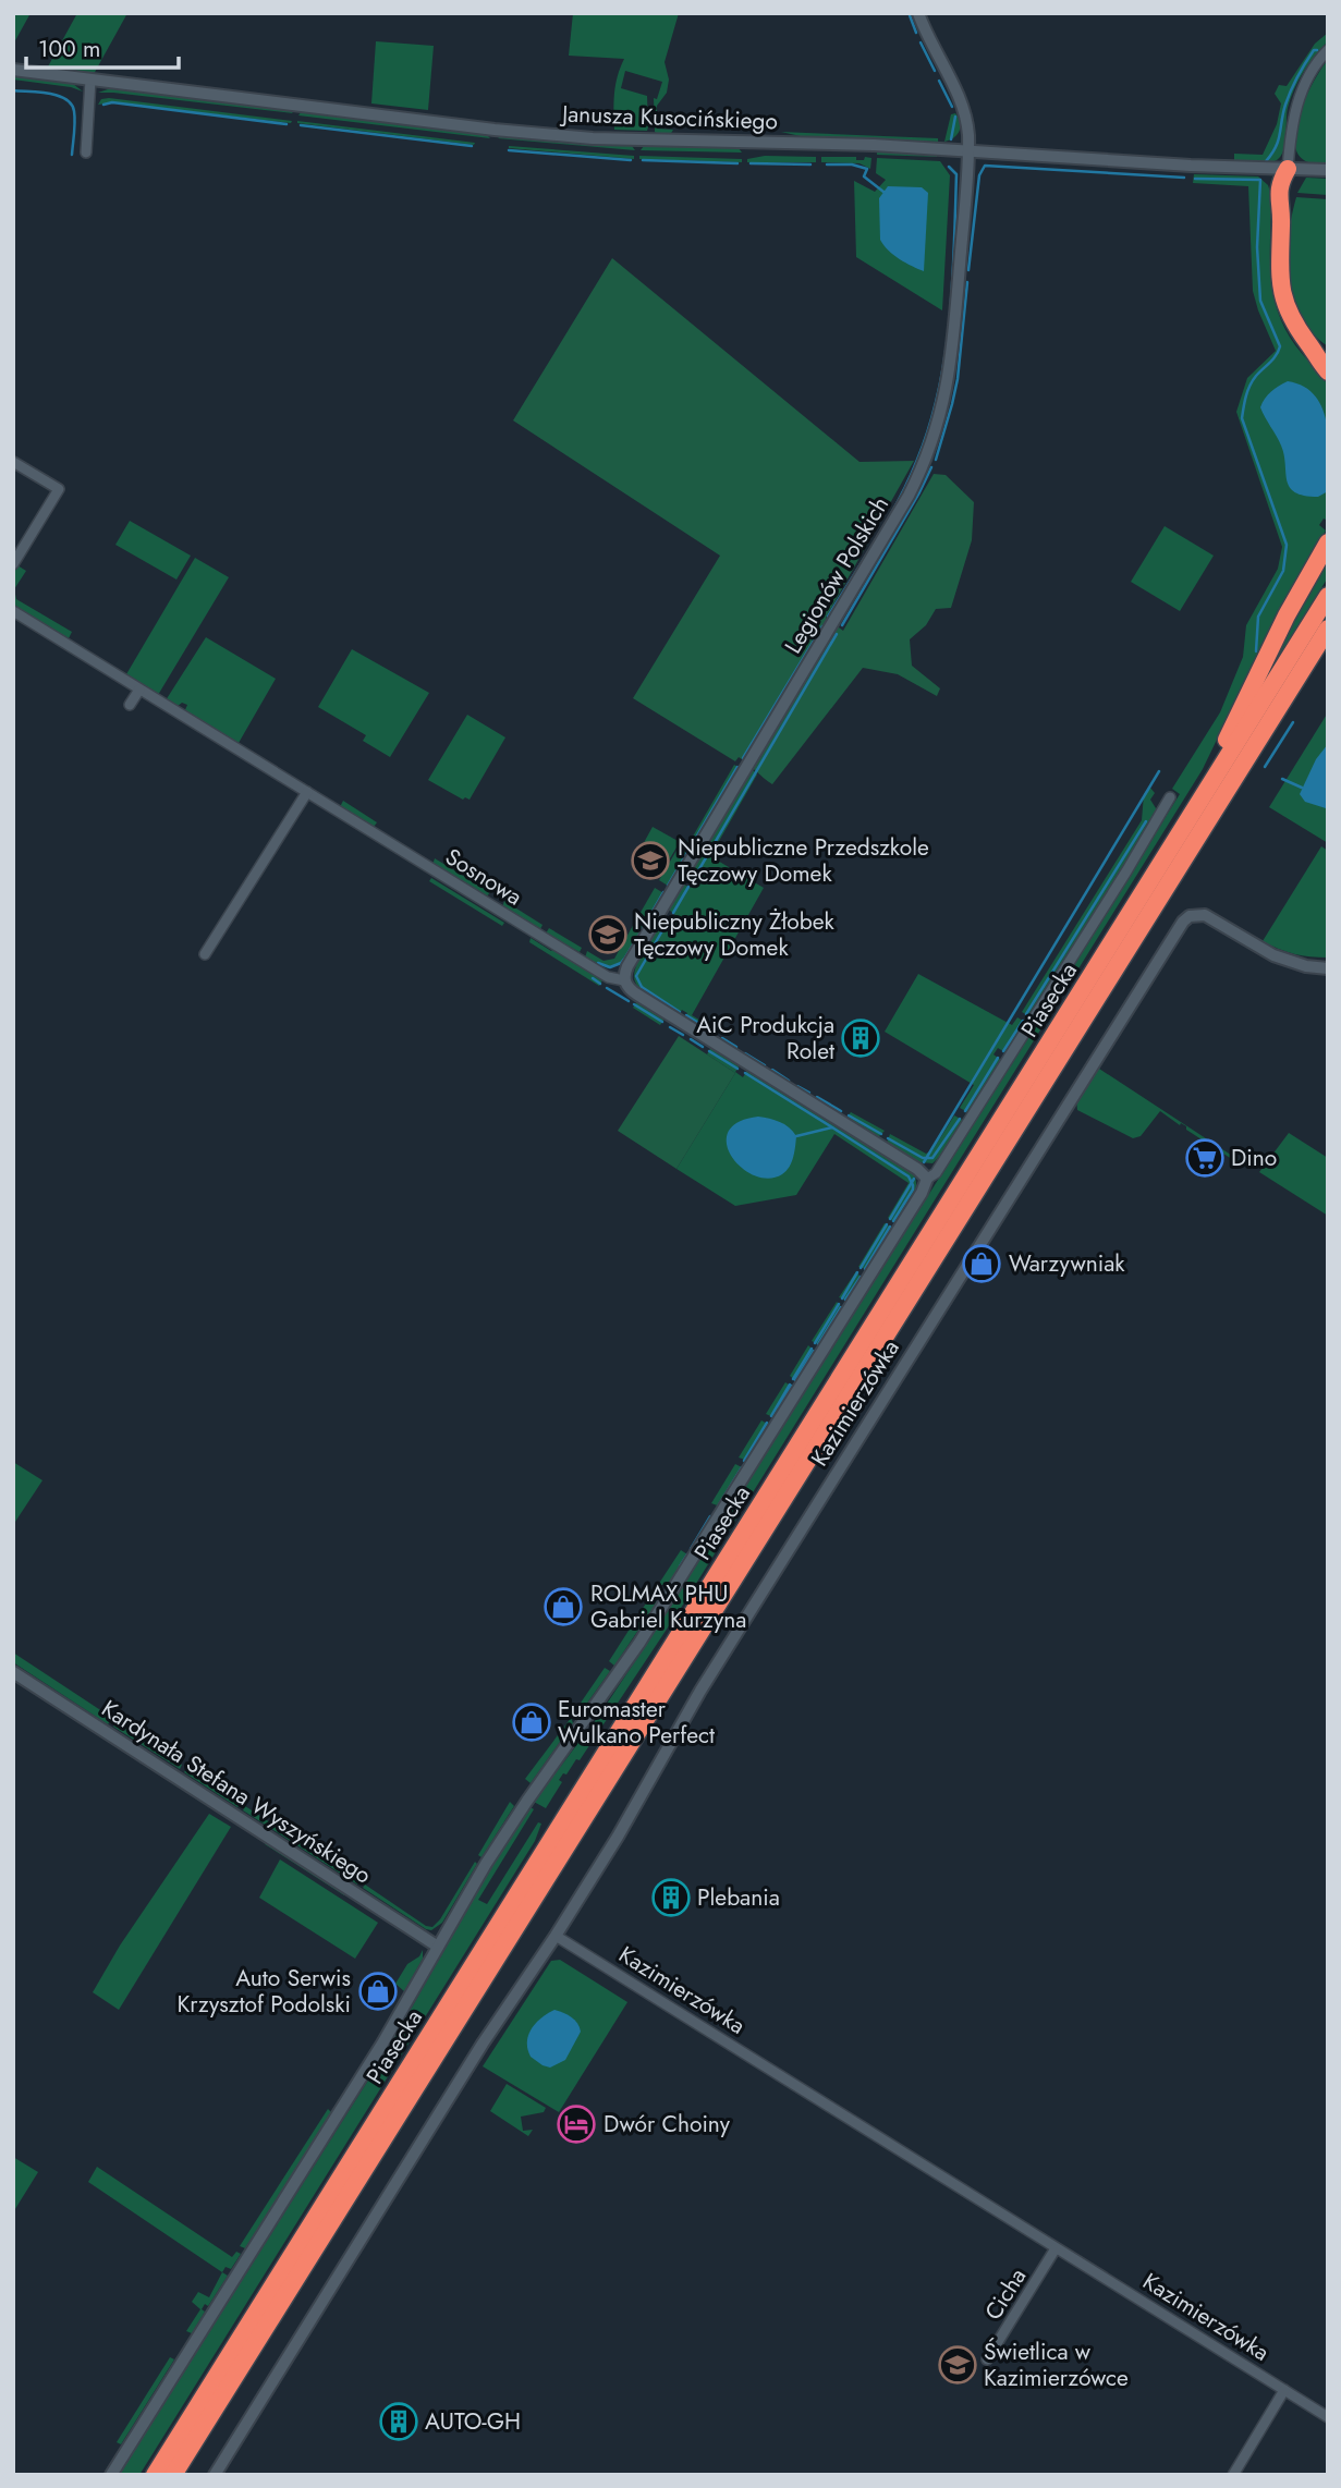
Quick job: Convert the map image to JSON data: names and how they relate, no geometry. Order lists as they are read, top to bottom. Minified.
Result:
{"streets":{"highway":["Piasecka"],"street":["Janusza Kusocińskiego","Legionów Polskich","Sosnowa","Kazimierzówka","Kardynała Stefana Wyszyńskiego","Cicha"]},"crossings":[["Janusza Kusocińskiego","Legionów Polskich"],["Legionów Polskich","Sosnowa"],["Kazimierzówka","Cicha"]],"places":{"school or university":["Niepubliczne Przedszkole Tęczowy Domek","Niepubliczny Żłobek Tęczowy Domek","Świetlica w Kazimierzówce"],"building":["AiC Produkcja Rolet","Plebania","AUTO-GH"],"supermarket":["Dino"],"shop":["Warzywniak","ROLMAX PHU Gabriel Kurzyna","Euromaster Wulkano Perfect","Auto Serwis Krzysztof Podolski"],"hotel":["Dwór Choiny"]},"scale_bar":"100 m"}
